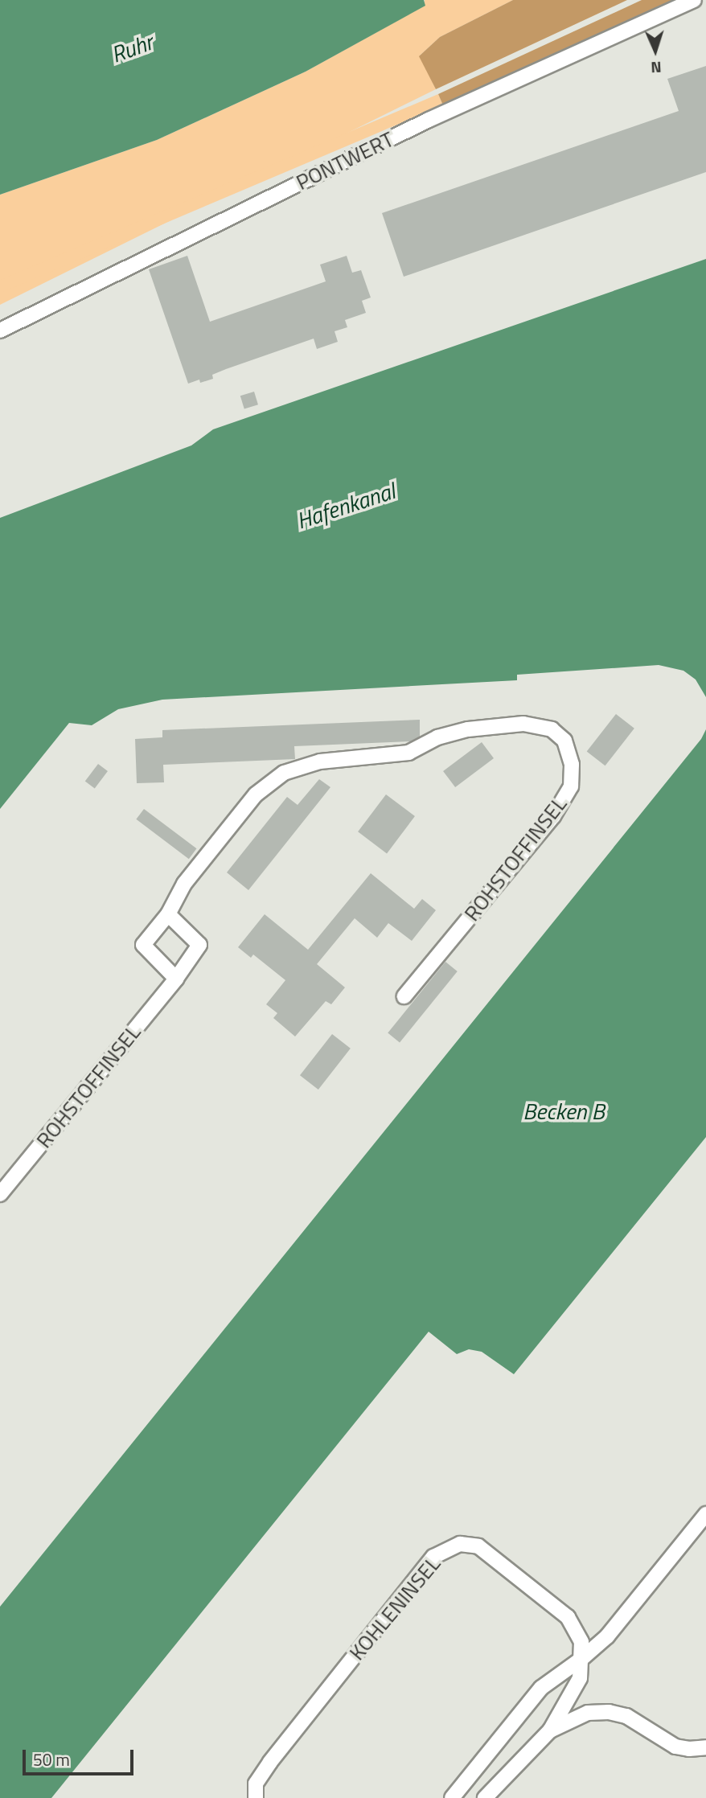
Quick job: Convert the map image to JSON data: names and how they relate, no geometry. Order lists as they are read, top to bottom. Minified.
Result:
{"streets":{"street":["PONTWERT","ROHSTOFFINSEL","KOHLENINSEL"]},"water":["Ruhr","Hafenkanal","Becken B"],"scale_bar":"50 m","north":"bottom"}
